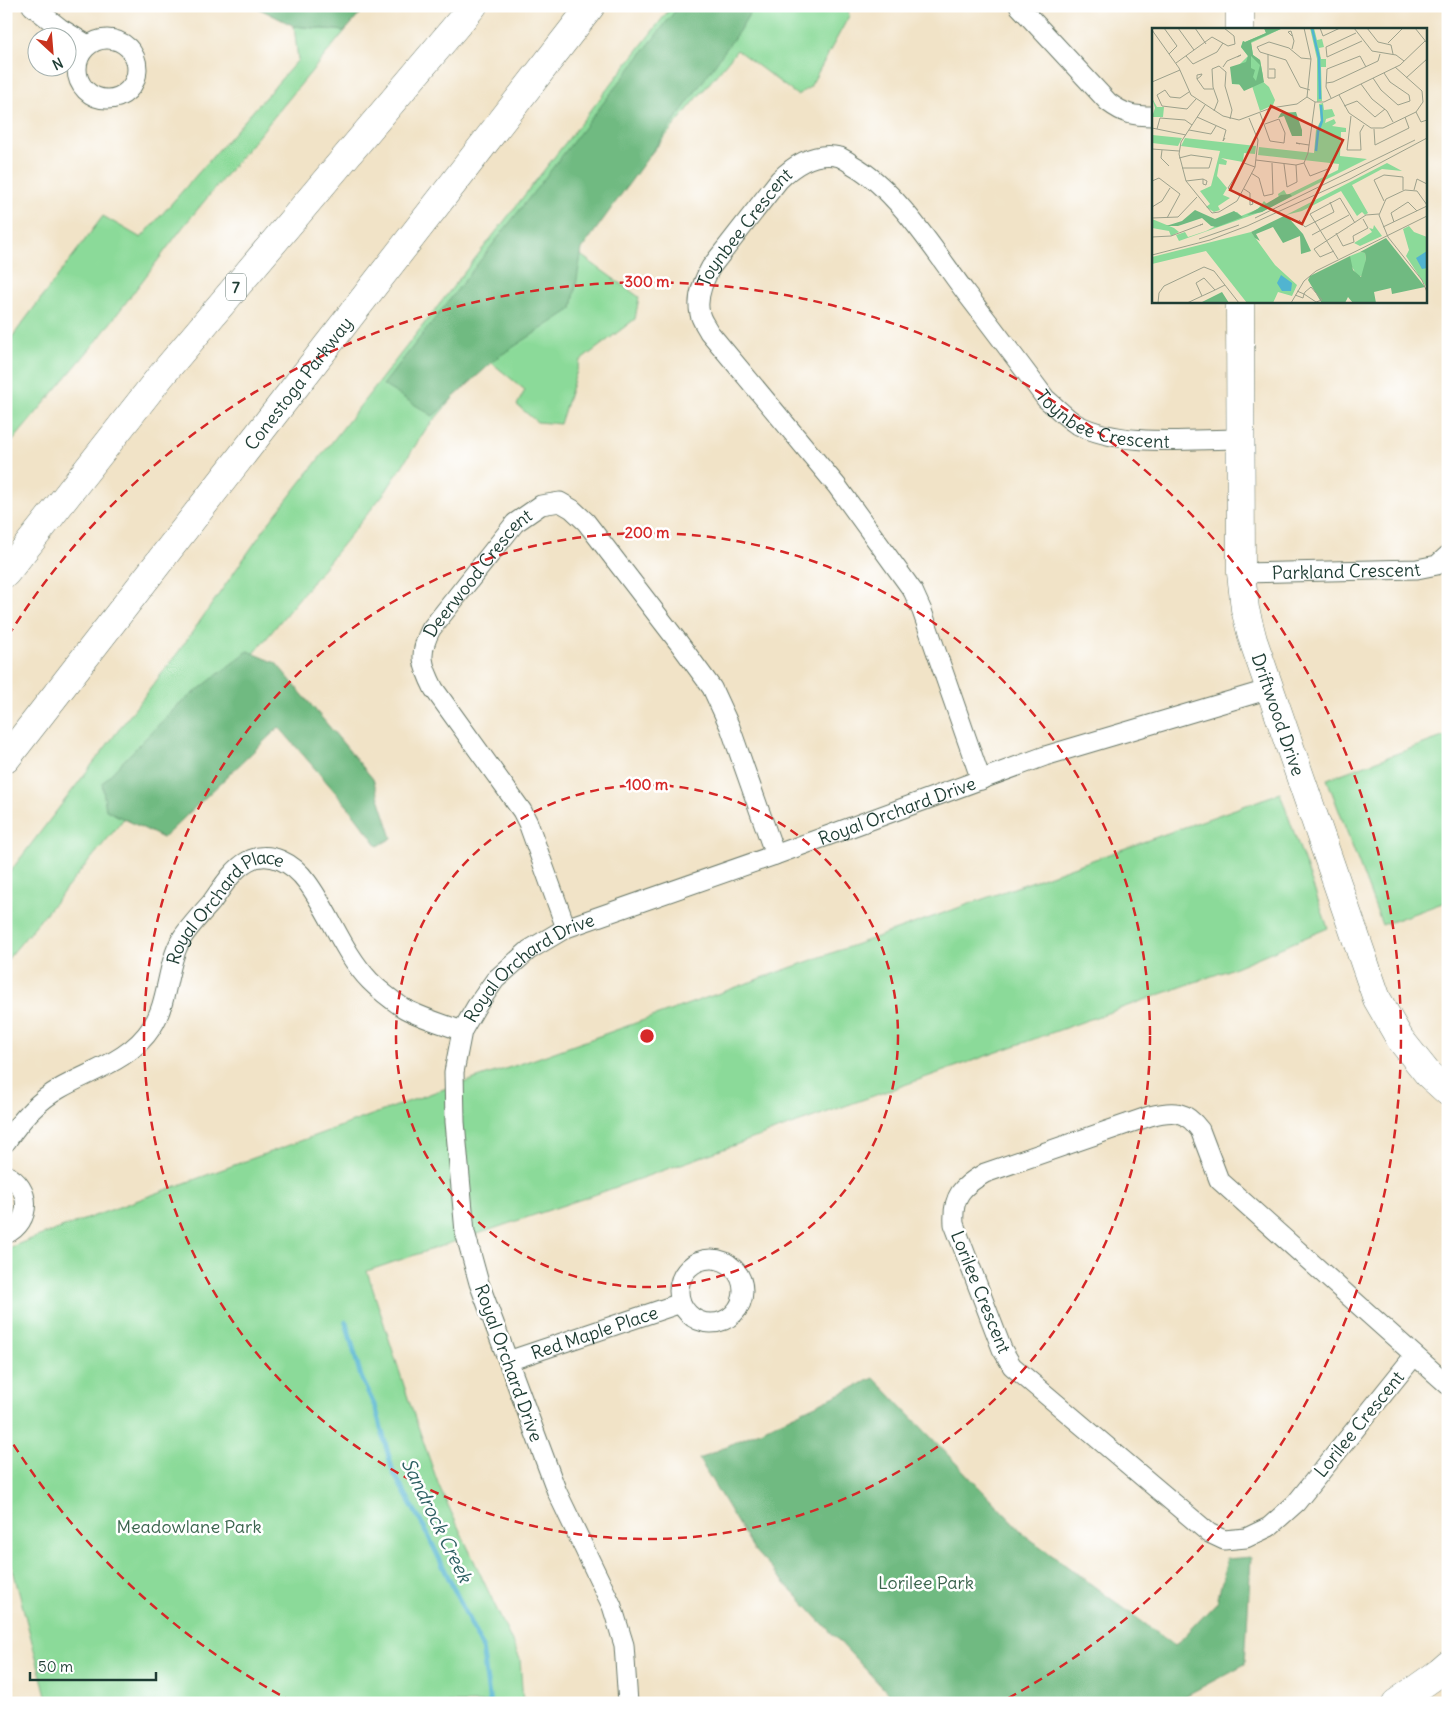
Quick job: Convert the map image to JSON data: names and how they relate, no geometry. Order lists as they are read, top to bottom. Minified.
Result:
{"streets":{"main road":["7","Conestoga Parkway","Driftwood Drive"],"street":["Toynbee Crescent","Parkland Crescent","Deerwood Crescent","Royal Orchard Drive","Royal Orchard Place","Lorilee Crescent","Red Maple Place"]},"crossings":[["Toynbee Crescent","Driftwood Drive"],["Toynbee Crescent","Royal Orchard Drive"],["Parkland Crescent","Driftwood Drive"],["Deerwood Crescent","Royal Orchard Drive"],["Driftwood Drive","Royal Orchard Drive"],["Royal Orchard Drive","Royal Orchard Place"],["Royal Orchard Drive","Red Maple Place"]],"water":["Sandrock Creek"],"parks":["Meadowlane Park","Lorilee Park"],"scale_bar":"50 m","north":"bottom right","rings":["300 m","200 m","100 m"]}
